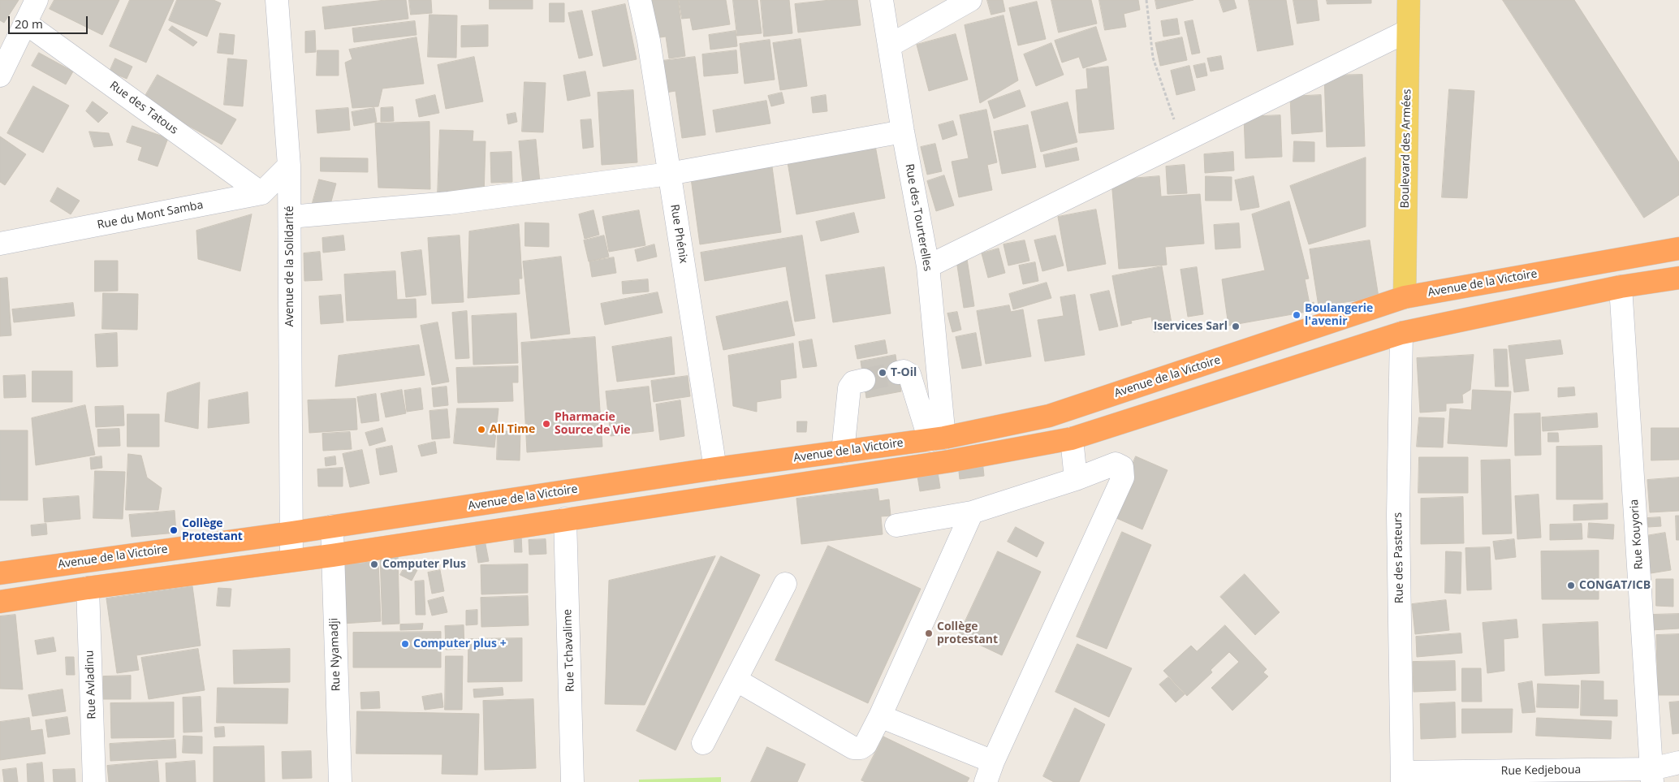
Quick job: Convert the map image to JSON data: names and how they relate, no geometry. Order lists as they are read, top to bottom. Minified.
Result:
{"streets":{"highway":["Avenue de la Victoire"],"main road":["Boulevard des Armées"],"street":["Rue des Tatous","Rue du Mont Samba","Rue des Tourterelles","Rue Phénix","Avenue de la Solidarité","Rue Kouyoria","Rue des Pasteurs","Rue Tchavalime","Rue Nyamadji","Rue Avladinu","Rue Kedjeboua"]},"crossings":[["Rue des Tatous","Rue du Mont Samba"],["Boulevard des Armées","Avenue de la Victoire"],["Rue des Tourterelles","Avenue de la Victoire"],["Rue Phénix","Avenue de la Victoire"],["Avenue de la Solidarité","Avenue de la Victoire"],["Avenue de la Victoire","Rue Nyamadji"],["Rue Kouyoria","Rue Kedjeboua"],["Rue des Pasteurs","Rue Kedjeboua"]],"places":["Boulangerie l'avenir","Iservices Sarl","T-Oil","Pharmacie Source de Vie","All Time","Collège Protestant","Computer Plus","CONGAT/ICB","Collège protestant","Computer plus +"],"scale_bar":"20 m"}
